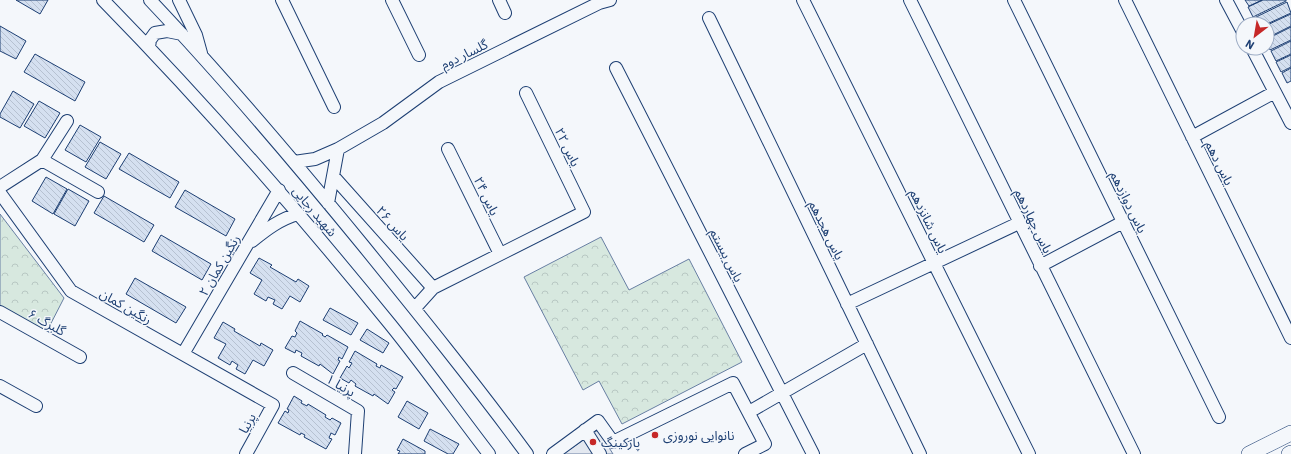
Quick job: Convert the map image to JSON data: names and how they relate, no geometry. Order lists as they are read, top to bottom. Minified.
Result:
{"streets":{"street":["گلسار دوم","یاس ۲۲","یاس دهم","یاس ۲۴","یاس دوازدهم","شهید رجایی","یاس شانزدهم","یاس چهاردهم","یاس ۲۶","یاس هجدهم","یاس بیستم","رنگین کمان ۲","رنگین کمان","گلبرگ ۶","پرنیا ۱","پرنیا"]},"crossings":[["گلسار دوم","شهید رجایی"],["یاس ۲۲","یاس ۲۴"],["شهید رجایی","رنگین کمان ۲"],["رنگین کمان ۲","رنگین کمان"],["رنگین کمان","پرنیا"]],"places":["نانوایی نوروزی","پارکینگ"],"north":"bottom left"}
